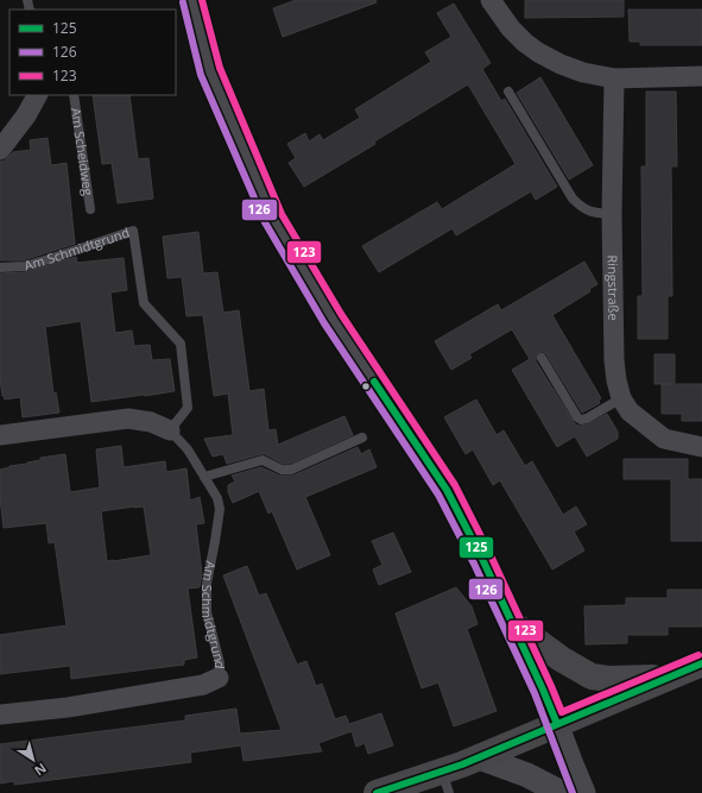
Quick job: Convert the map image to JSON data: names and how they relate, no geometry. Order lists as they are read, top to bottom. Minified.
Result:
{"streets":{"street":["Am Schmidtgrund","Ringstraße"],"lane":["Am Scheidweg"]},"lines":["transit line 123","transit line 126","transit line 125"],"legend":["125","126","123"],"north":"bottom right"}
